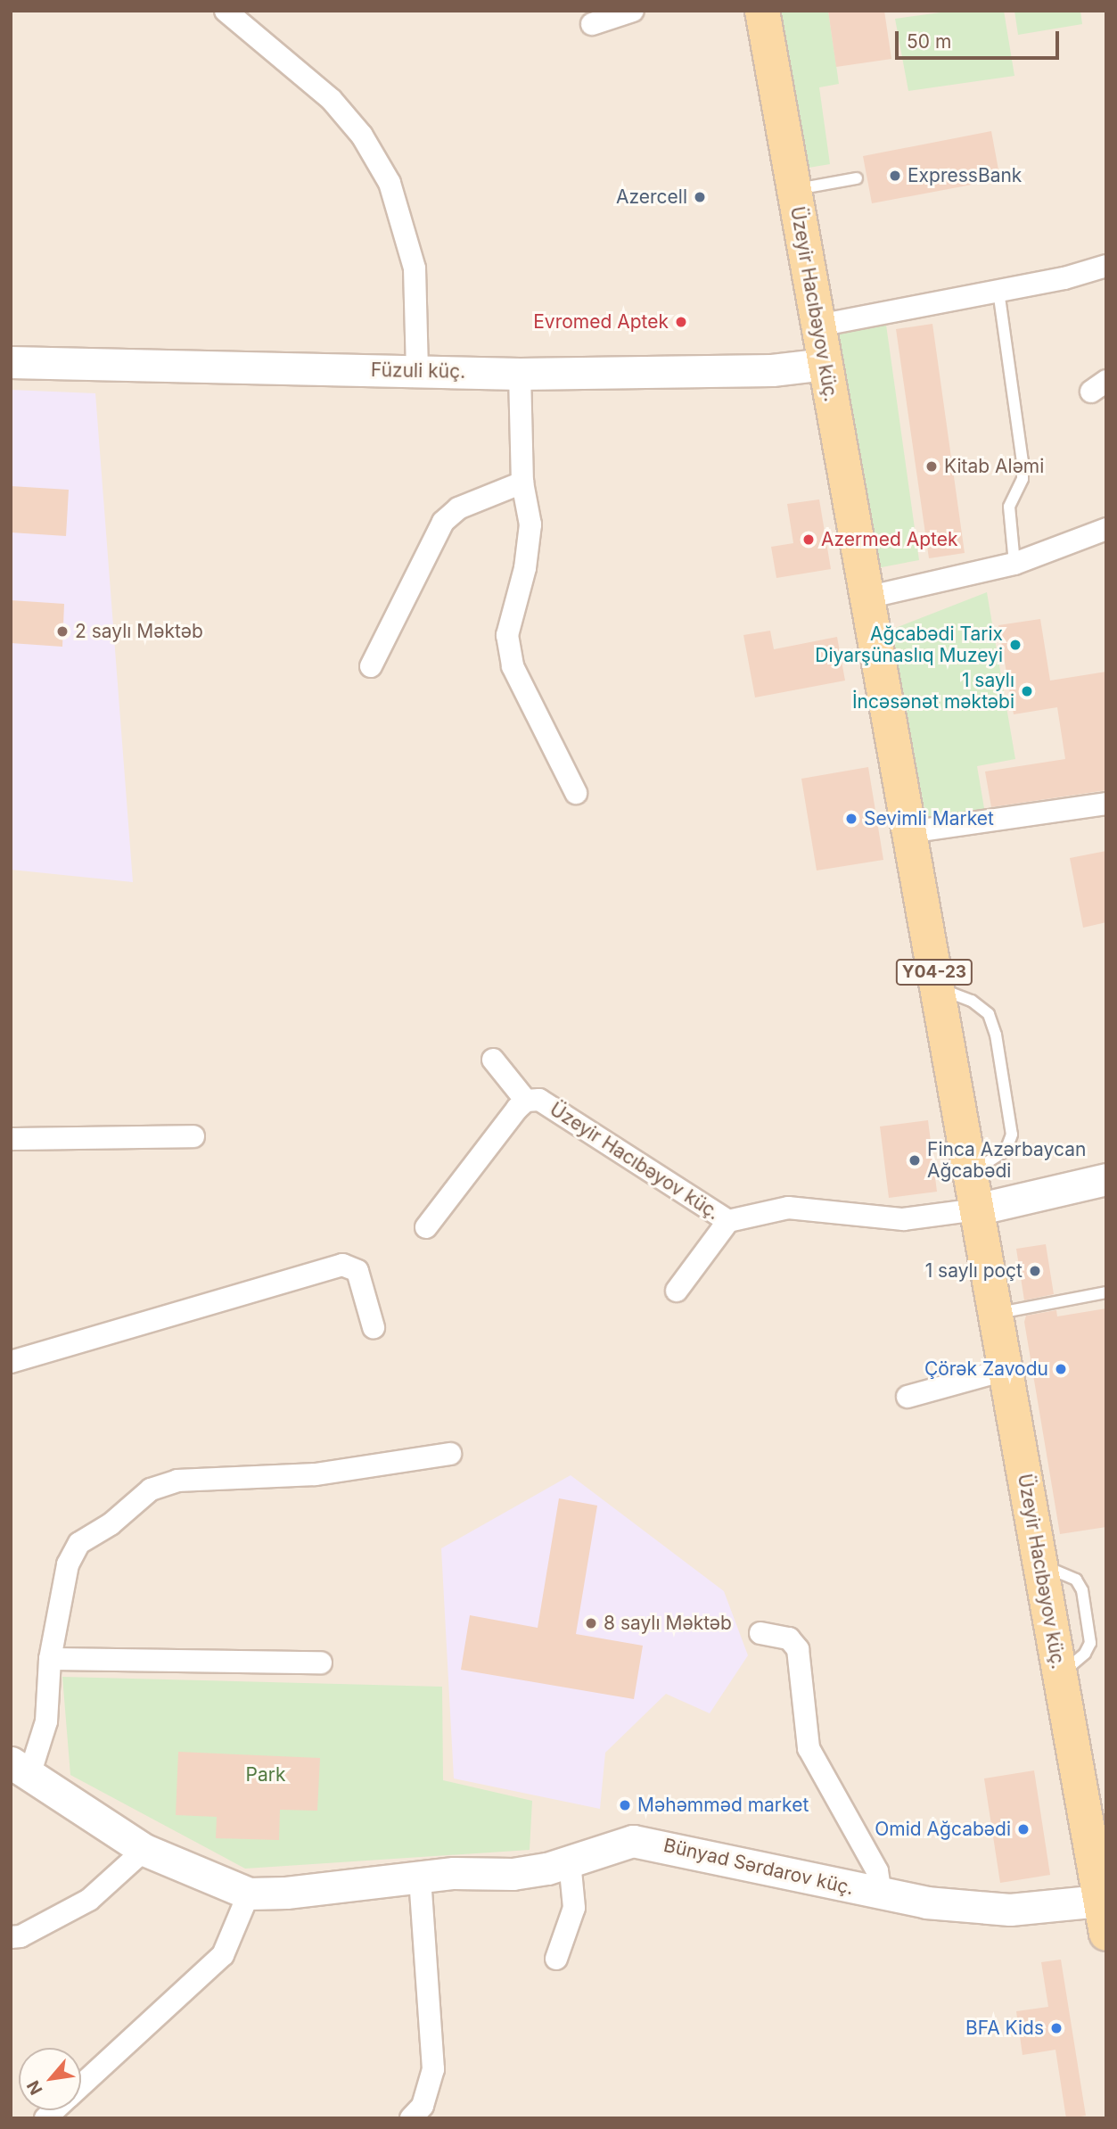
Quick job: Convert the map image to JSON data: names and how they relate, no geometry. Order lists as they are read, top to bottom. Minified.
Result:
{"streets":{"main road":["Üzeyir Hacıbəyov küç.","Y04-23"],"street":["Füzuli küç.","Bünyad Sərdarov küç."]},"crossings":[["Üzeyir Hacıbəyov küç.","Füzuli küç."],["Üzeyir Hacıbəyov küç.","Bünyad Sərdarov küç."]],"parks":["Park"],"places":["ExpressBank","Azercell","Evromed Aptek","Kitab Aləmi","Azermed Aptek","2 saylı Məktəb","Ağcabədi Tarix Diyarşünaslıq Muzeyi","1 saylı İncəsənət məktəbi","Sevimli Market","Finca Azərbaycan Ağcabədi","1 saylı poçt","Çörək Zavodu","8 saylı Məktəb","Məhəmməd market","Omid Ağcabədi","BFA Kids"],"scale_bar":"50 m","north":"bottom left"}
